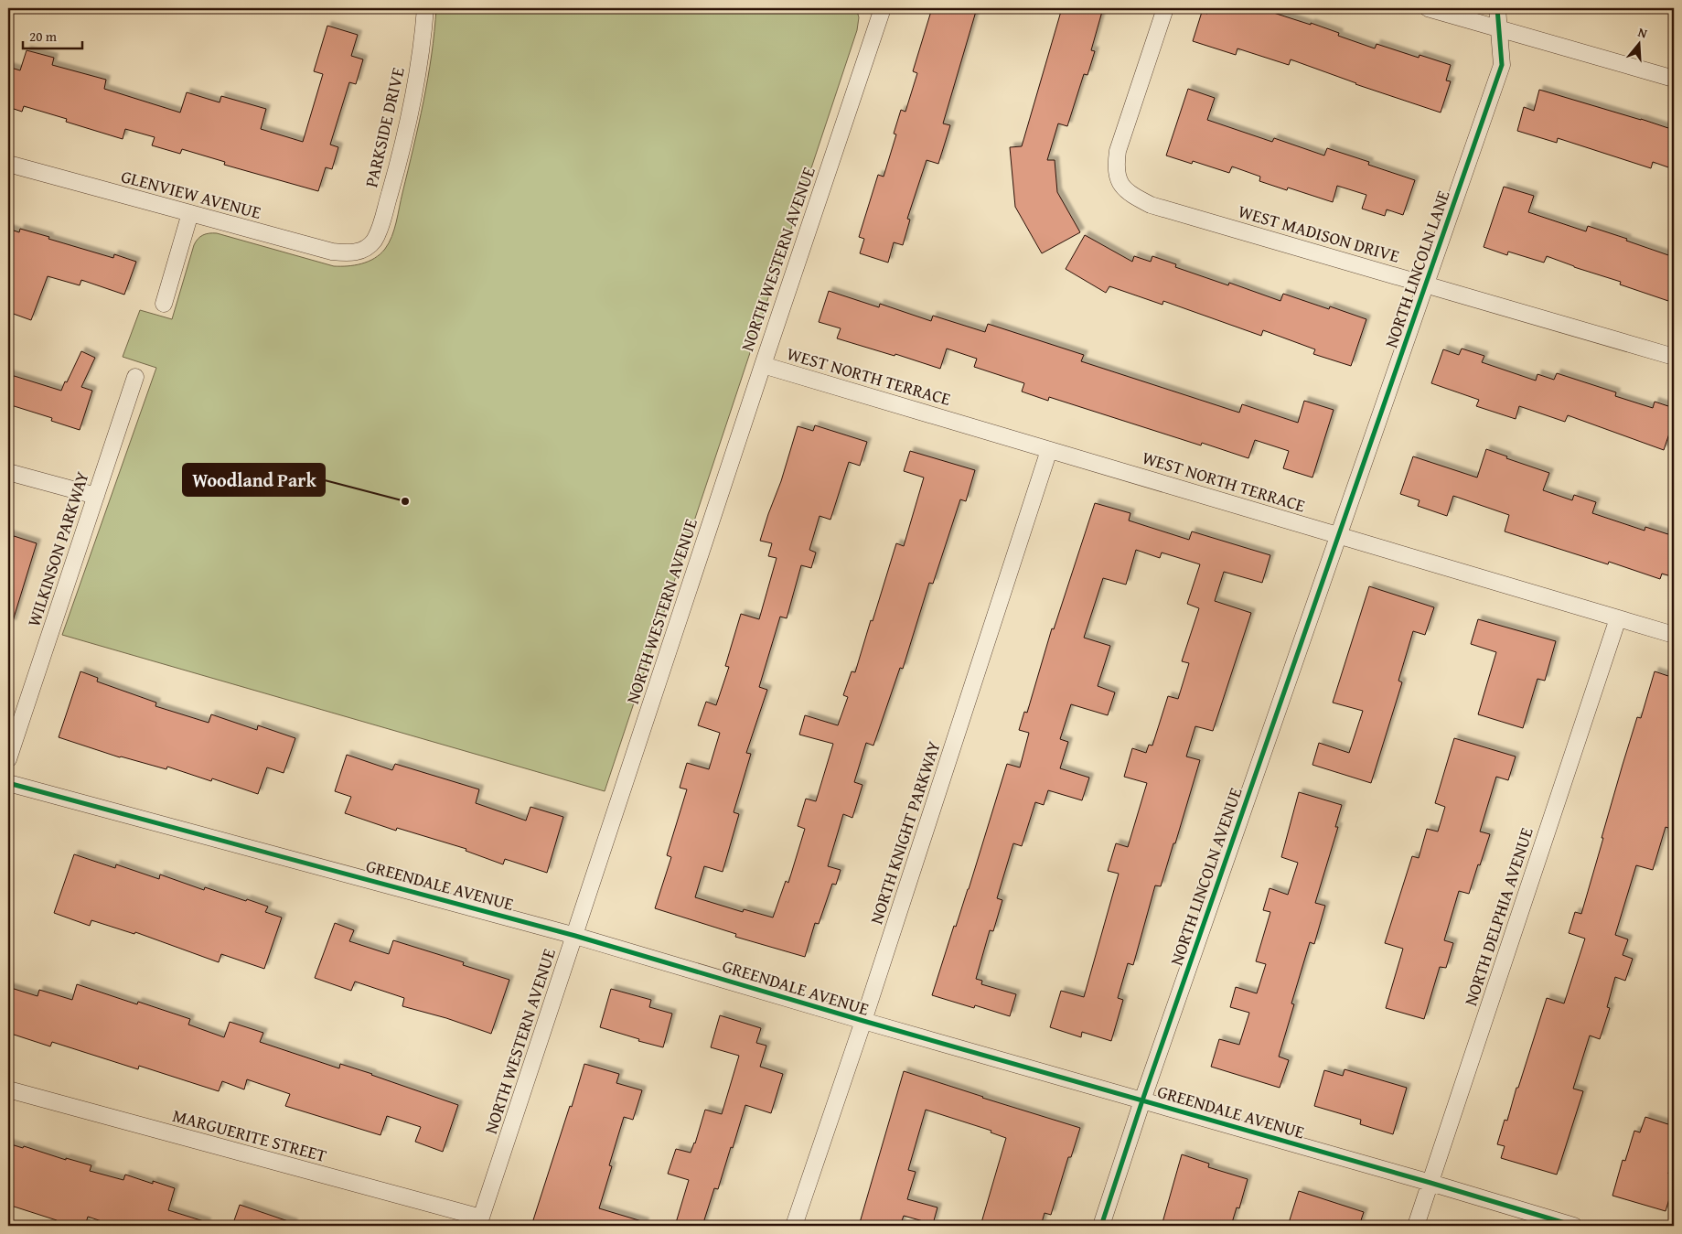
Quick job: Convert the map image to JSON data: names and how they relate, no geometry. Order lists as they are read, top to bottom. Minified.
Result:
{"streets":{"street":["PARKSIDE DRIVE","GLENVIEW AVENUE","WEST MADISON DRIVE","NORTH WESTERN AVENUE","NORTH LINCOLN LANE","WEST NORTH TERRACE","WILKINSON PARKWAY","NORTH KNIGHT PARKWAY","NORTH LINCOLN AVENUE","GREENDALE AVENUE","NORTH DELPHIA AVENUE","MARGUERITE STREET"]},"crossings":[["PARKSIDE DRIVE","GLENVIEW AVENUE"],["WEST MADISON DRIVE","NORTH LINCOLN LANE"],["NORTH WESTERN AVENUE","WEST NORTH TERRACE"],["NORTH WESTERN AVENUE","GREENDALE AVENUE"],["NORTH WESTERN AVENUE","MARGUERITE STREET"],["NORTH LINCOLN LANE","WEST NORTH TERRACE"],["NORTH LINCOLN LANE","NORTH LINCOLN AVENUE"],["WEST NORTH TERRACE","NORTH KNIGHT PARKWAY"],["WEST NORTH TERRACE","NORTH LINCOLN AVENUE"],["WEST NORTH TERRACE","NORTH DELPHIA AVENUE"],["NORTH KNIGHT PARKWAY","GREENDALE AVENUE"],["NORTH LINCOLN AVENUE","GREENDALE AVENUE"],["GREENDALE AVENUE","NORTH DELPHIA AVENUE"]],"places":["Woodland Park"],"scale_bar":"20 m","north":"top"}
